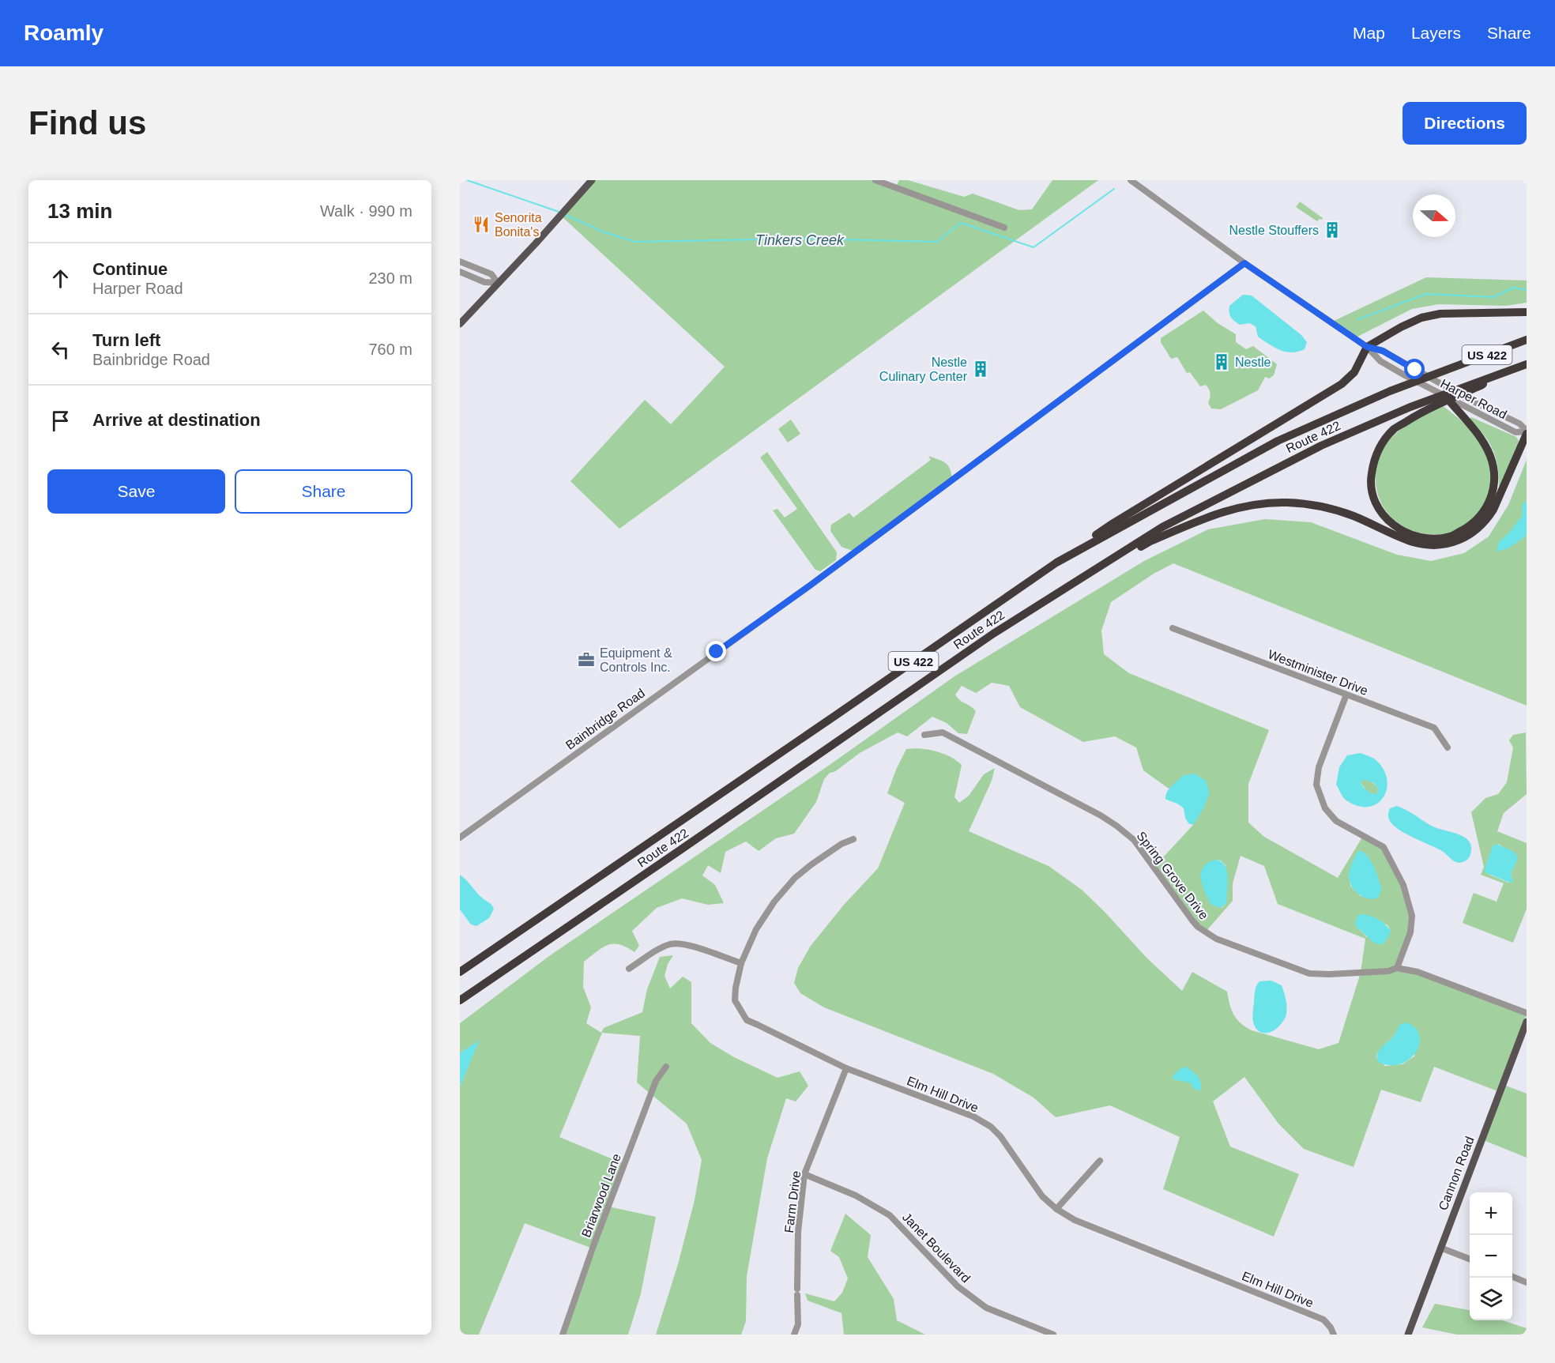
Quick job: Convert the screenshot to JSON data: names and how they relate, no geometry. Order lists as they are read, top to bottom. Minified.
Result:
{"streets":{"highway":["US 422","Route 422"],"main road":["Cannon Road"],"street":["Harper Road","Westminister Drive","Bainbridge Road","Spring Grove Drive","Elm Hill Drive","Briarwood Lane","Farm Drive","Janet Boulevard"]},"crossings":[["US 422","Route 422"],["Harper Road","Bainbridge Road"],["Elm Hill Drive","Farm Drive"],["Farm Drive","Janet Boulevard"]],"water":["Tinkers Creek"],"places":{"restaurant":["Senorita Bonita's"],"building":["Nestle Stouffers","Nestle","Nestle Culinary Center"],"office":["Equipment & Controls Inc."]},"north":"right","page":{"header":"Roamly","nav":["Map","Layers","Share"],"buttons":["Directions",["Save","Share"]],"title":"Find us","heading":["13 min","Walk · 990 m"],"list":[["Continue","Harper Road","230 m"],["Turn left","Bainbridge Road","760 m"],"Arrive at destination"],"map_buttons":["+","−"]}}
